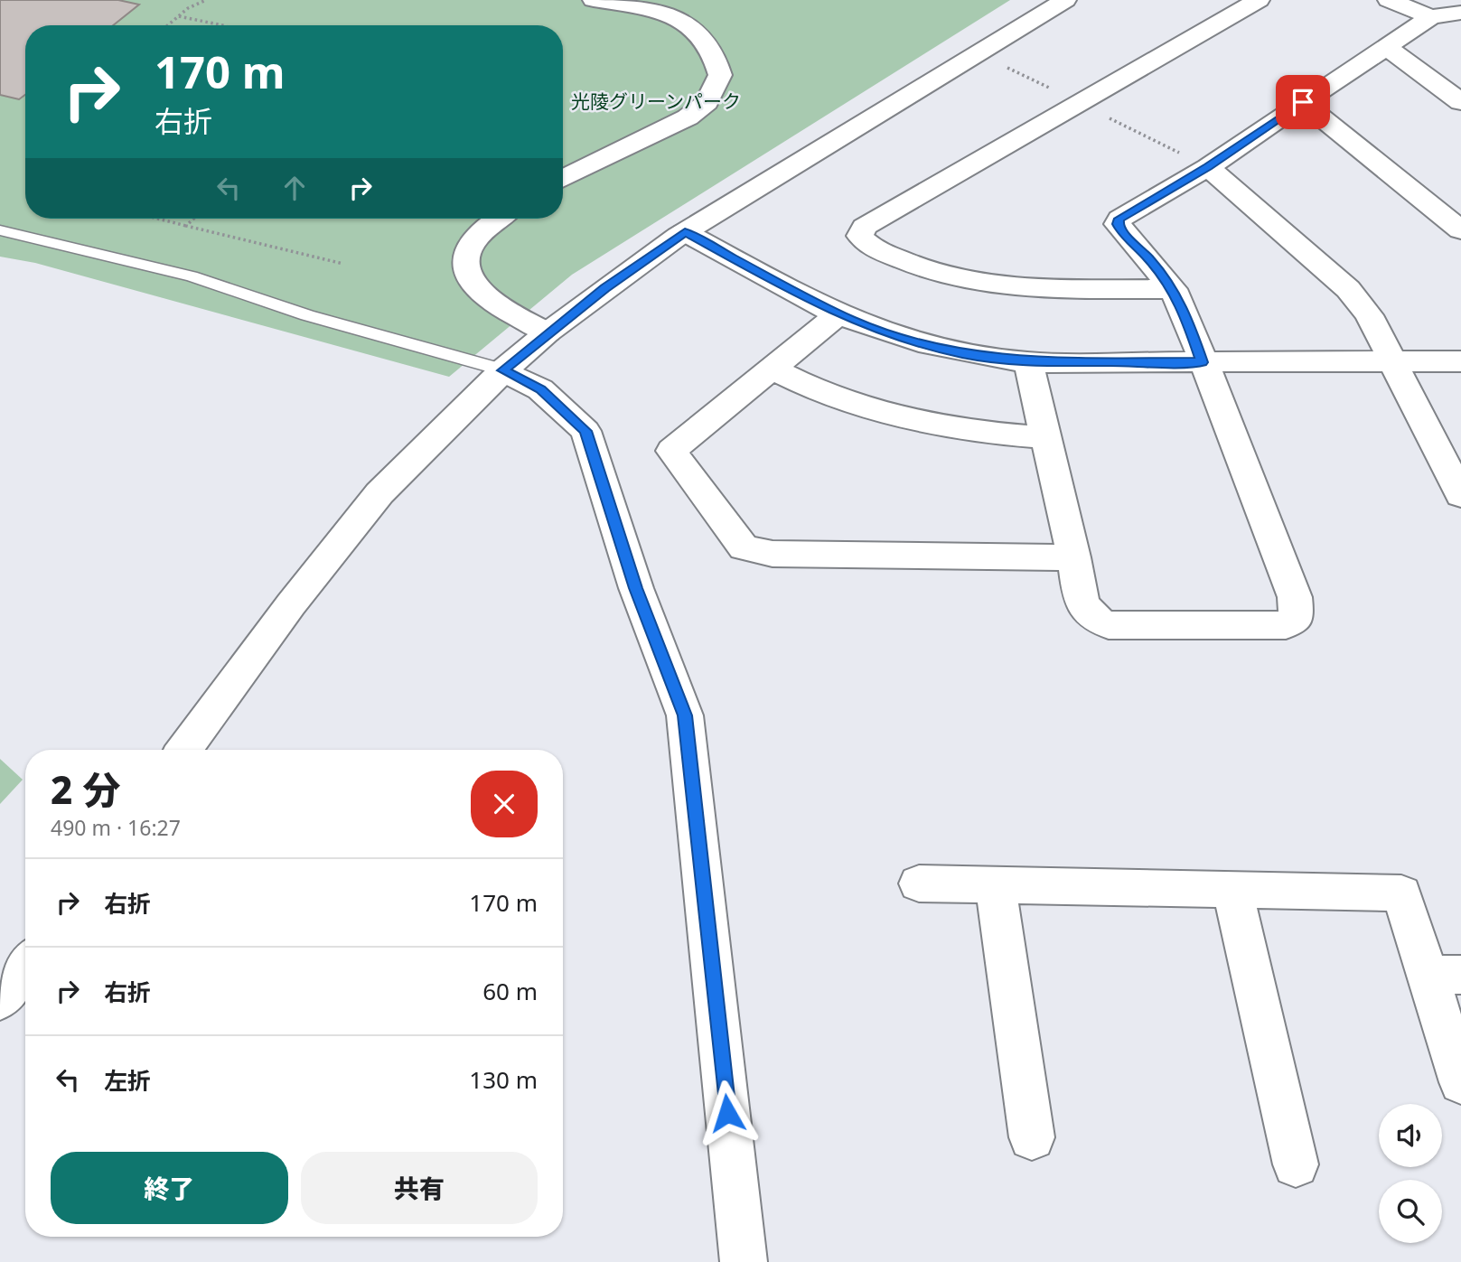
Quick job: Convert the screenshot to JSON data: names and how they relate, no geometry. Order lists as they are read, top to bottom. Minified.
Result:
{"parks":["光陵グリーンパーク"],"page":{"turn":["170 m","右折"],"heading":["2 分","490 m · 16:27"],"list":[{"name":"右折","value":"170 m"},{"name":"右折","value":"60 m"},{"name":"左折","value":"130 m"}],"buttons":["終了","共有"]}}
